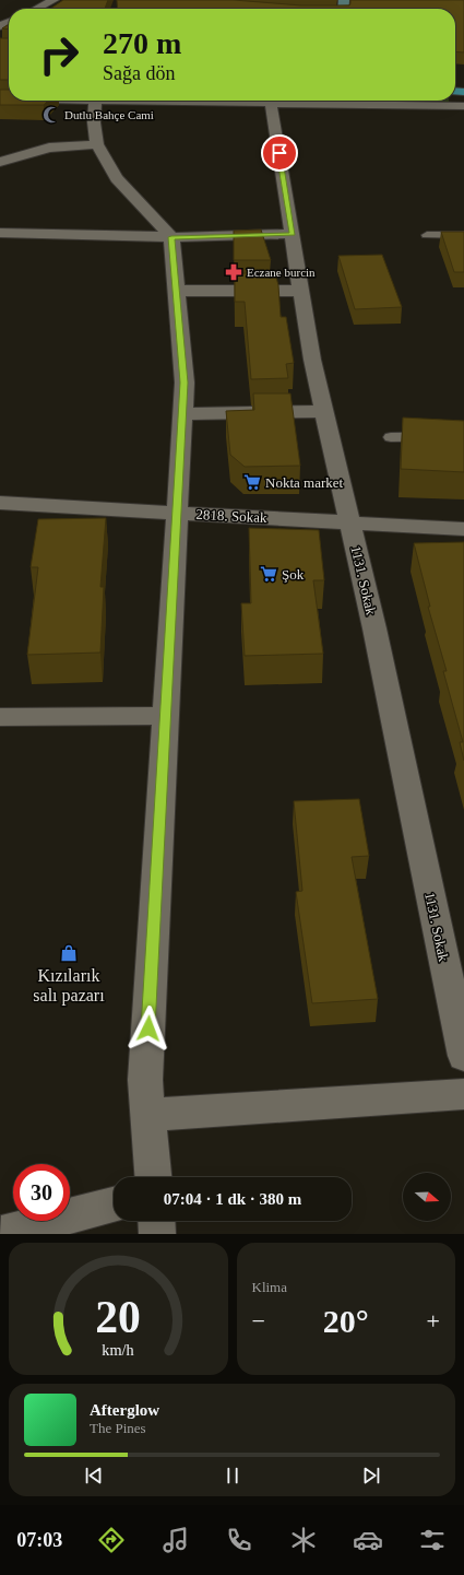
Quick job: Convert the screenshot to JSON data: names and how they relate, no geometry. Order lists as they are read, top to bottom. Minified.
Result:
{"streets":{"street":["2818. Sokak","1131. Sokak"]},"crossings":[["2818. Sokak","1131. Sokak"]],"places":{"mosque":["Dutlu Bahçe Cami"],"pharmacy":["Eczane burcin"],"supermarket":["Nokta market","Şok"],"shop":["Kızılarık salı pazarı"]},"north":"right","page":{"turn":["270 m","Sağa dön"],"limit":"30","trip":"07:04 · 1 dk · 380 m","tile":"Klima","heat":["−","20°","+"],"song":["Afterglow","The Pines"],"tabs":"07:03","gauge":["20","km/h"]}}
